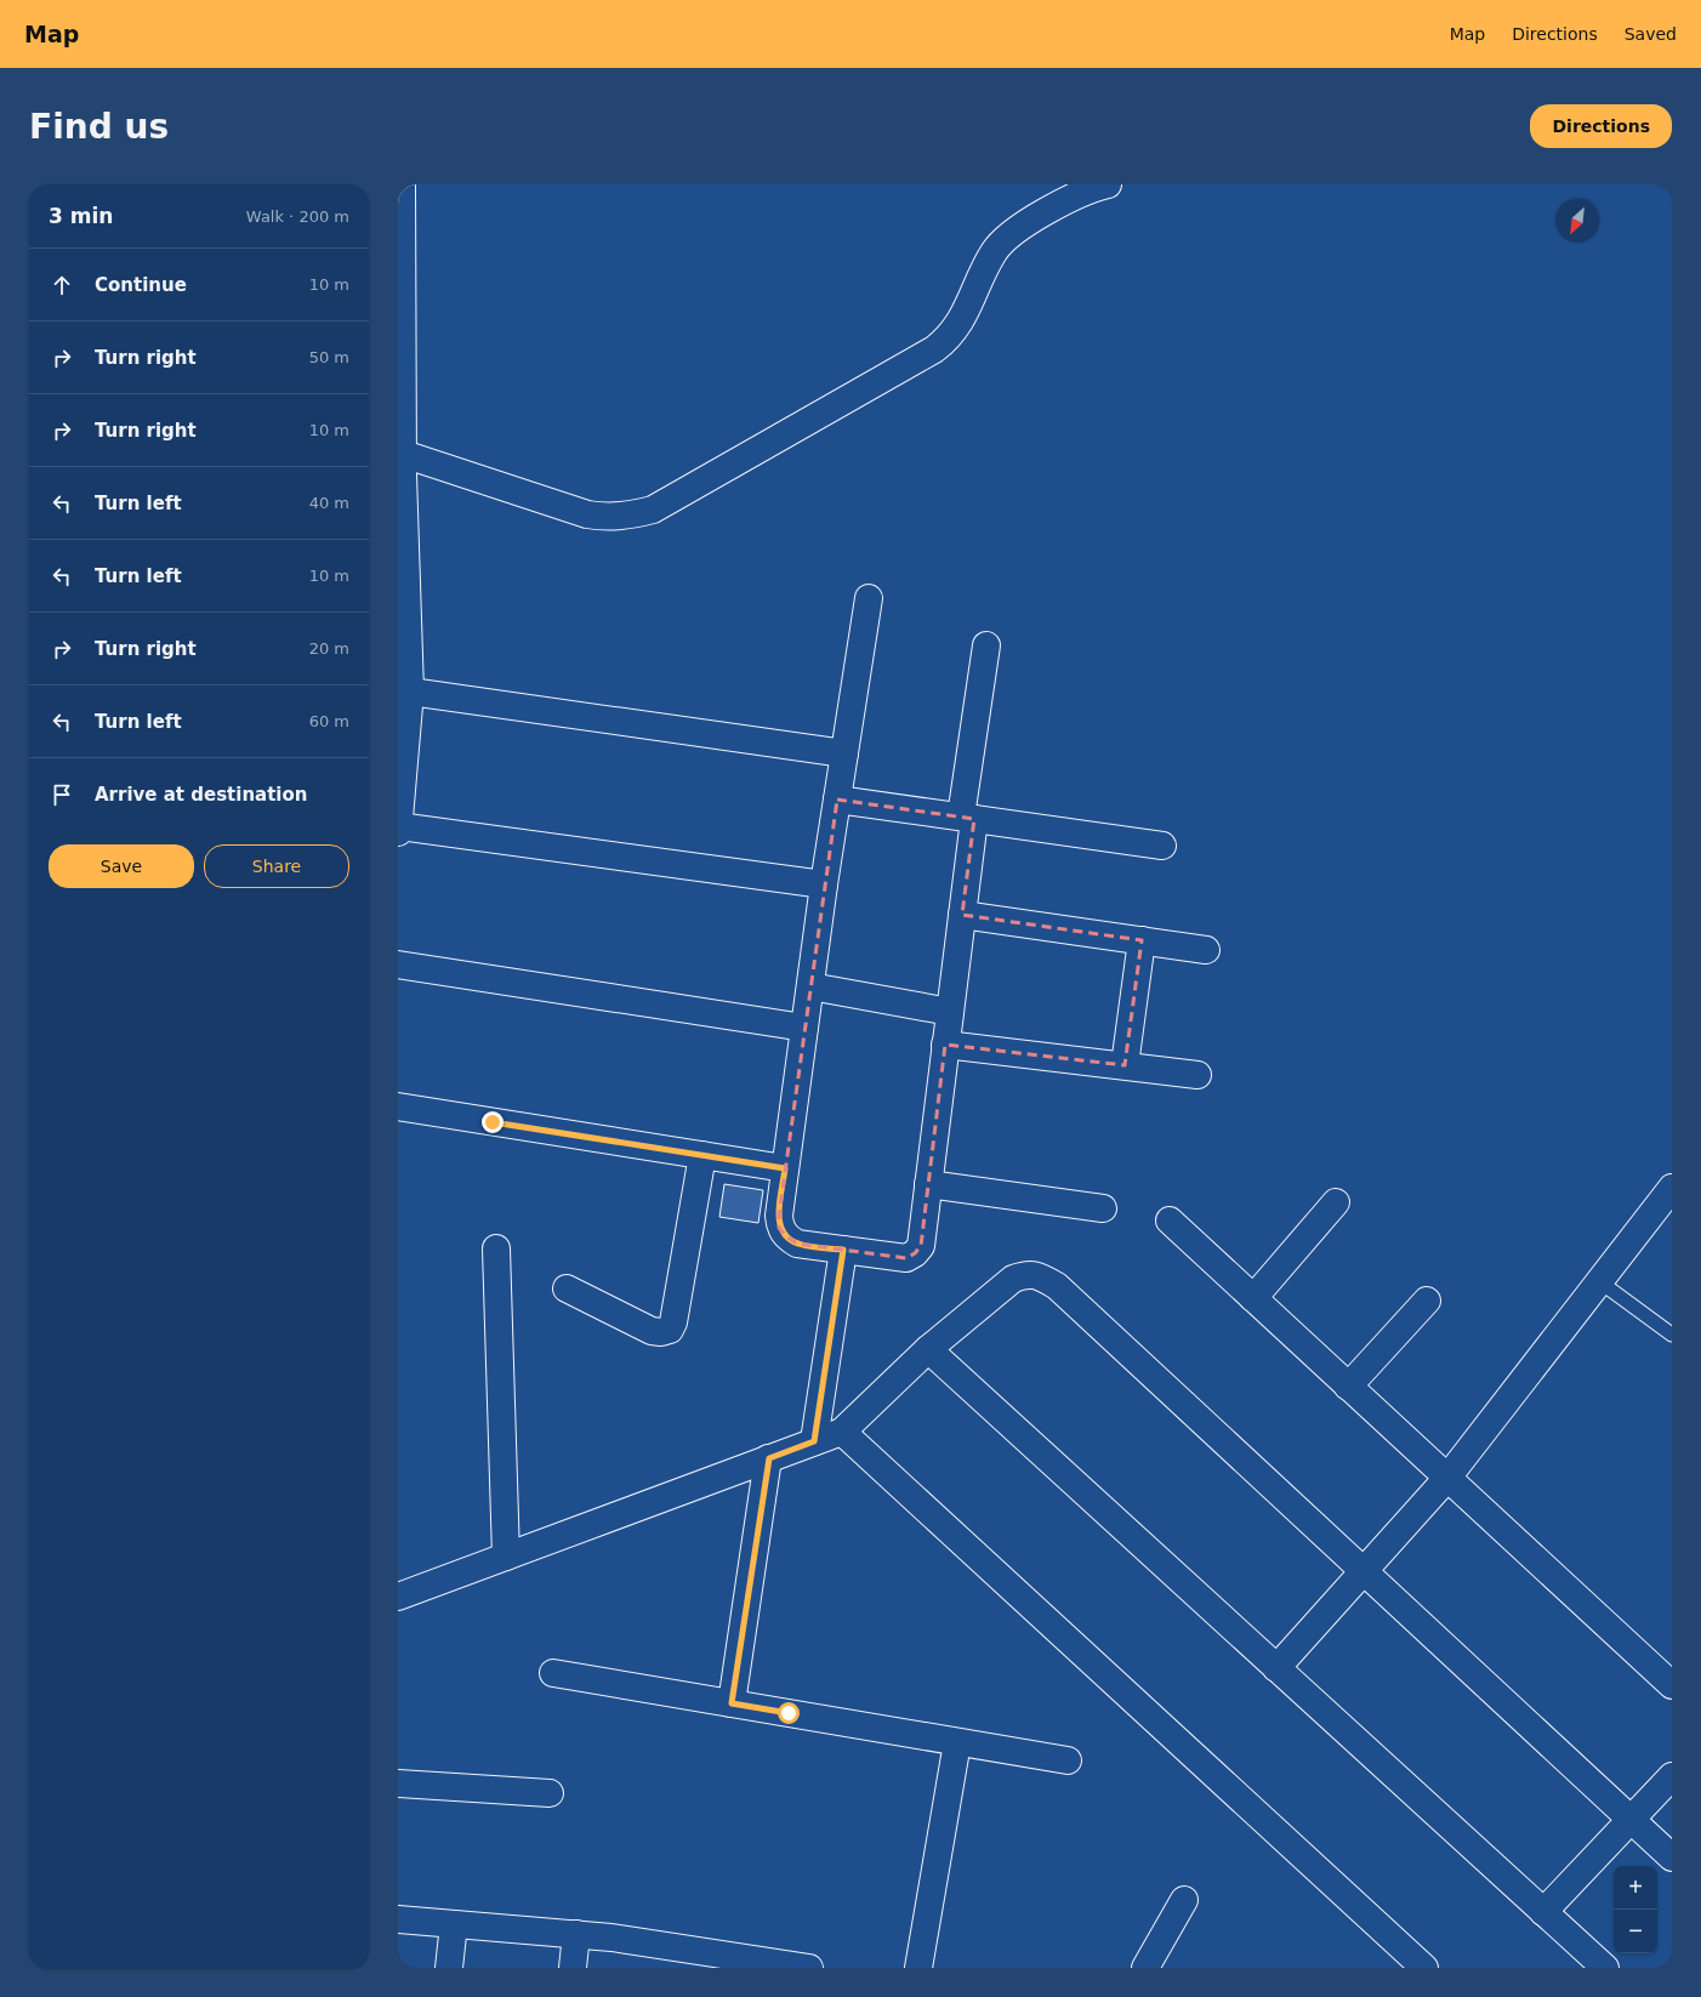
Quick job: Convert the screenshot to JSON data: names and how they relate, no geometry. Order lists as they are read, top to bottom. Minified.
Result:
{"north":"bottom left","page":{"header":"Map","nav":["Map","Directions","Saved"],"buttons":["Directions",["Save","Share"]],"title":"Find us","heading":["3 min","Walk · 200 m"],"list":[["Continue","10 m"],["Turn right","50 m"],["Turn right","10 m"],["Turn left","40 m"],["Turn left","10 m"],["Turn right","20 m"],["Turn left","60 m"],"Arrive at destination"],"map_buttons":["+","−"]}}
